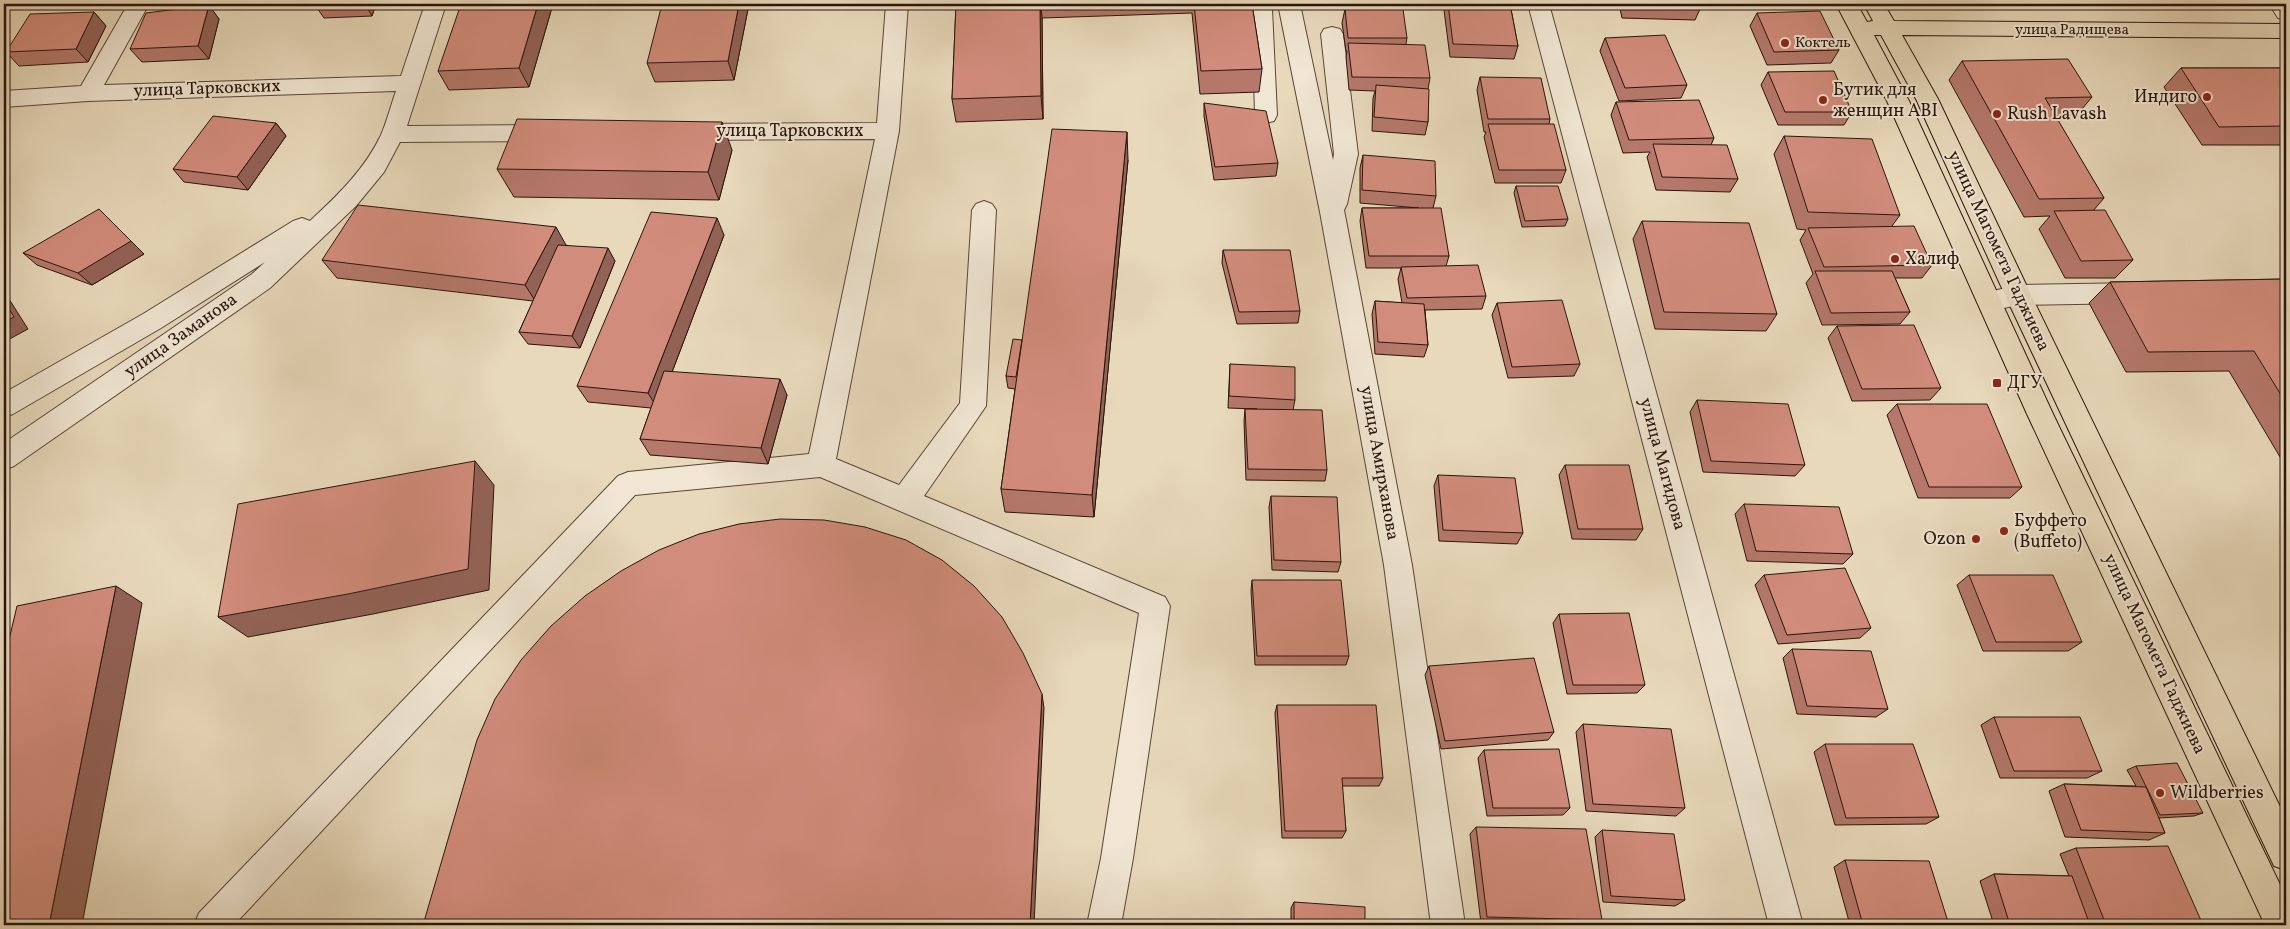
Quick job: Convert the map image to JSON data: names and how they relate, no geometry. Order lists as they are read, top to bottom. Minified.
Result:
{"streets":{"main road":["улица Радищева","улица Магомета Гаджиева"],"street":["улица Тарковских","улица Заманова","улица Амирханова","улица Магидова"]},"crossings":[["улица Радищева","улица Магомета Гаджиева"],["улица Тарковских","улица Заманова"]],"places":{"other":["Коктель","Индиго","Бутик для женщин ABI","Rush Lavash","Халиф","Буффето (Buffeto)","Ozon","Wildberries"],"transit":["ДГУ"]}}
